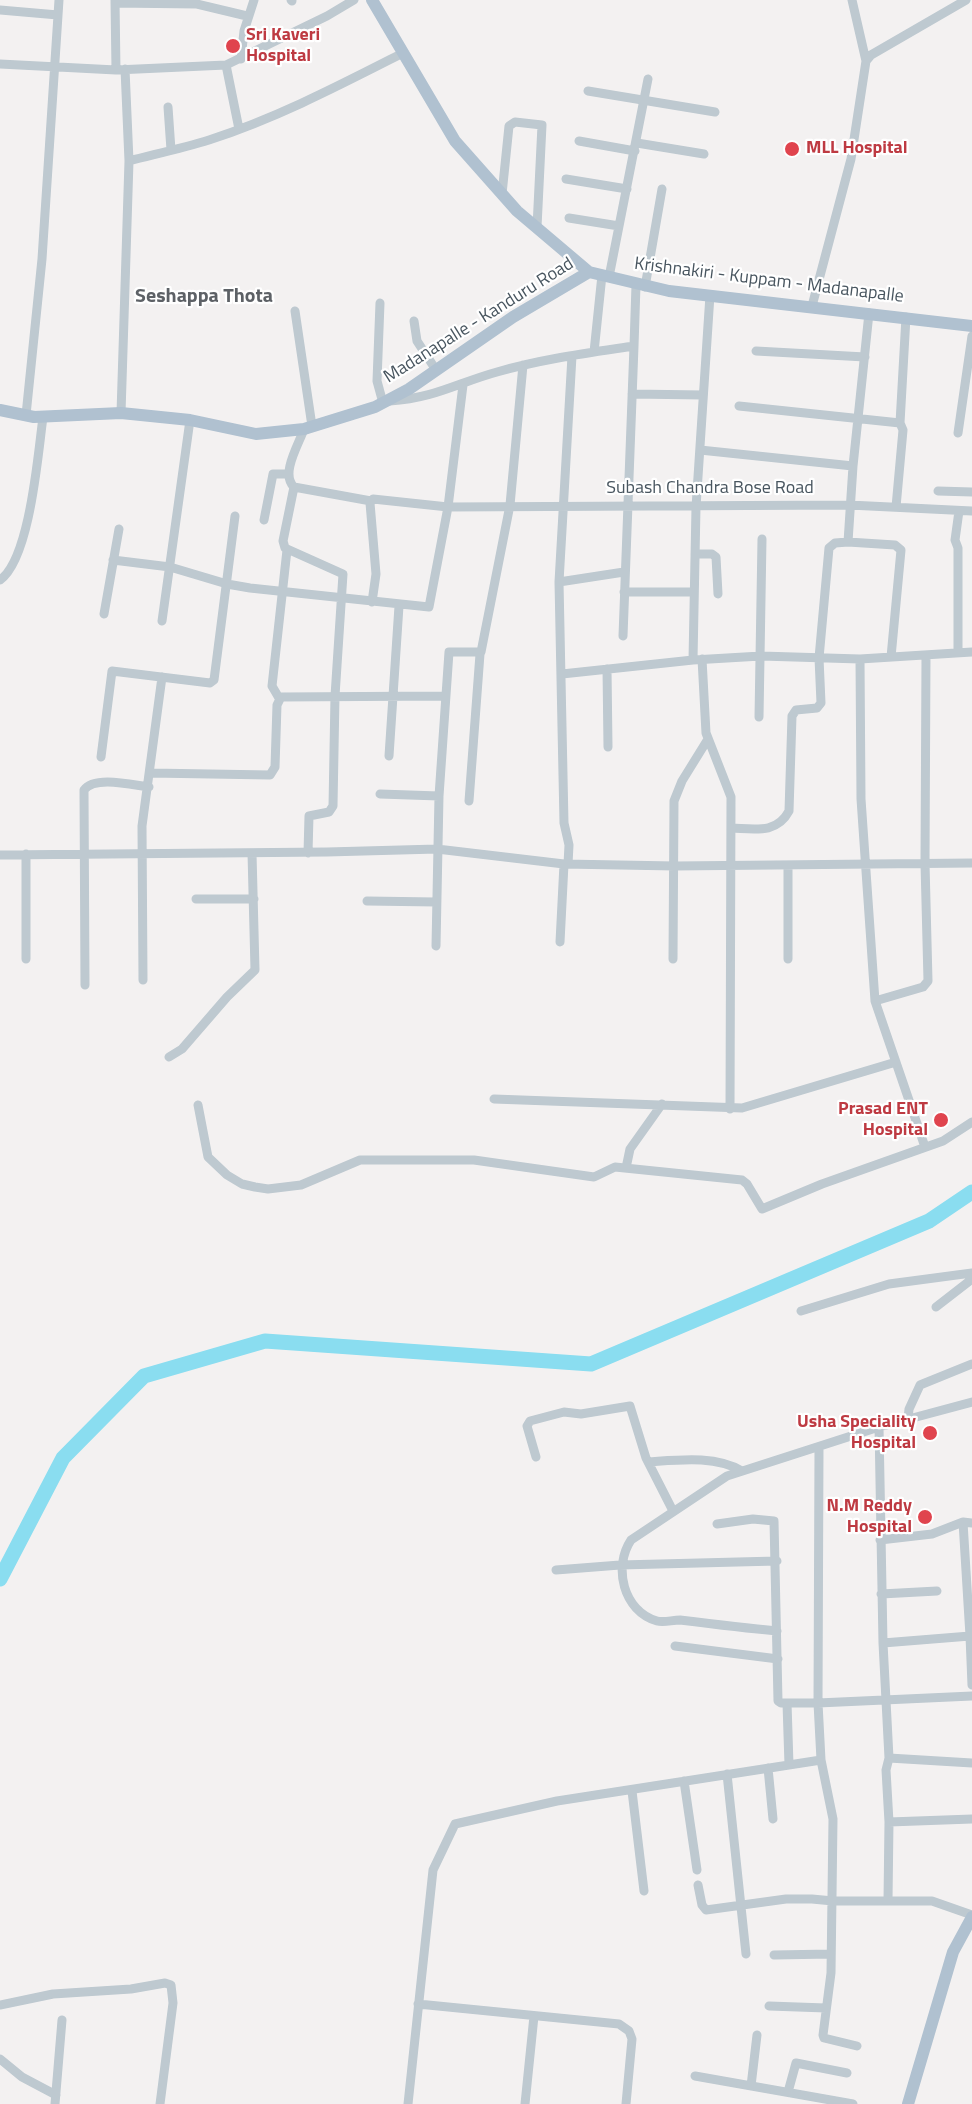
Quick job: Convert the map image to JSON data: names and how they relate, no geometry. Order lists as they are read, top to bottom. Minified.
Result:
{"streets":{"main road":["Krishnakiri - Kuppam - Madanapalle","Madanapalle - Kanduru Road"],"street":["Subash Chandra Bose Road"]},"crossings":[["Krishnakiri - Kuppam - Madanapalle","Madanapalle - Kanduru Road"]],"districts":["Seshappa Thota"],"places":["Sri Kaveri Hospital","MLL Hospital","Prasad ENT Hospital","Usha Speciality Hospital","N.M Reddy Hospital"]}
